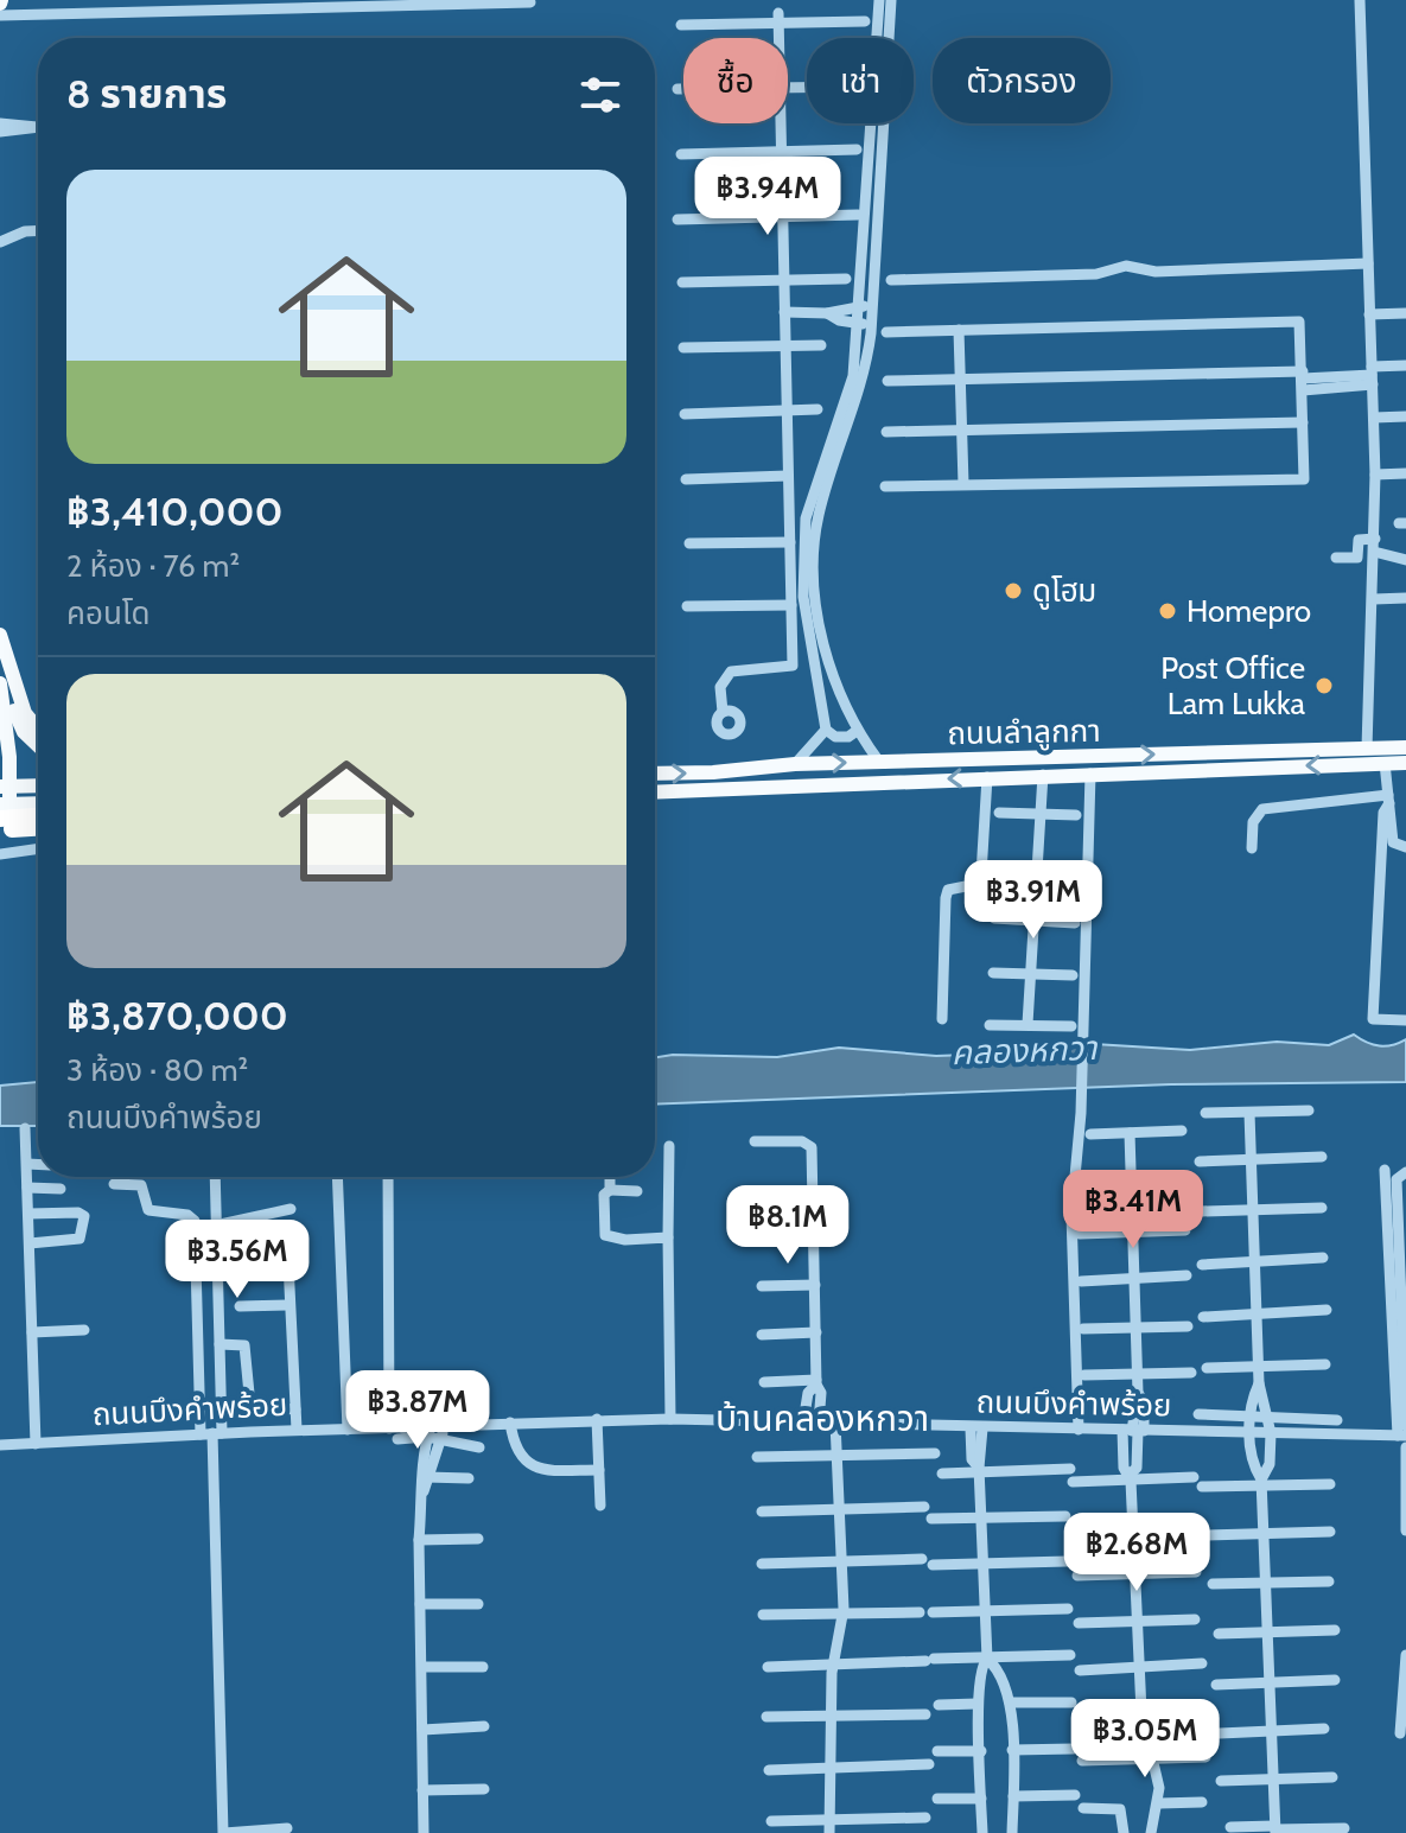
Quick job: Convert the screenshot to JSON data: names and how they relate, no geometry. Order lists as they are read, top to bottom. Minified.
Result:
{"streets":{"main road":["ถนนลำลูกกา"],"street":["ถนนบึงคำพร้อย"]},"districts":["บ้านคลองหกวา"],"water":["คลองหกวา"],"places":["ดูโฮม","Homepro","Post Office Lam Lukka"],"page":{"chip":["ซื้อ","เช่า","ตัวกรอง"],"heading":"8 รายการ","list":[{"name":"฿3,410,000","note":"2 ห้อง · 76 m² · คอนโด"},{"name":"฿3,870,000","note":"3 ห้อง · 80 m² · ถนนบึงคำพร้อย"}],"price":["฿3.94M","฿3.91M","฿3.41M","฿8.1M","฿3.56M","฿3.87M","฿2.68M","฿3.05M"]}}
